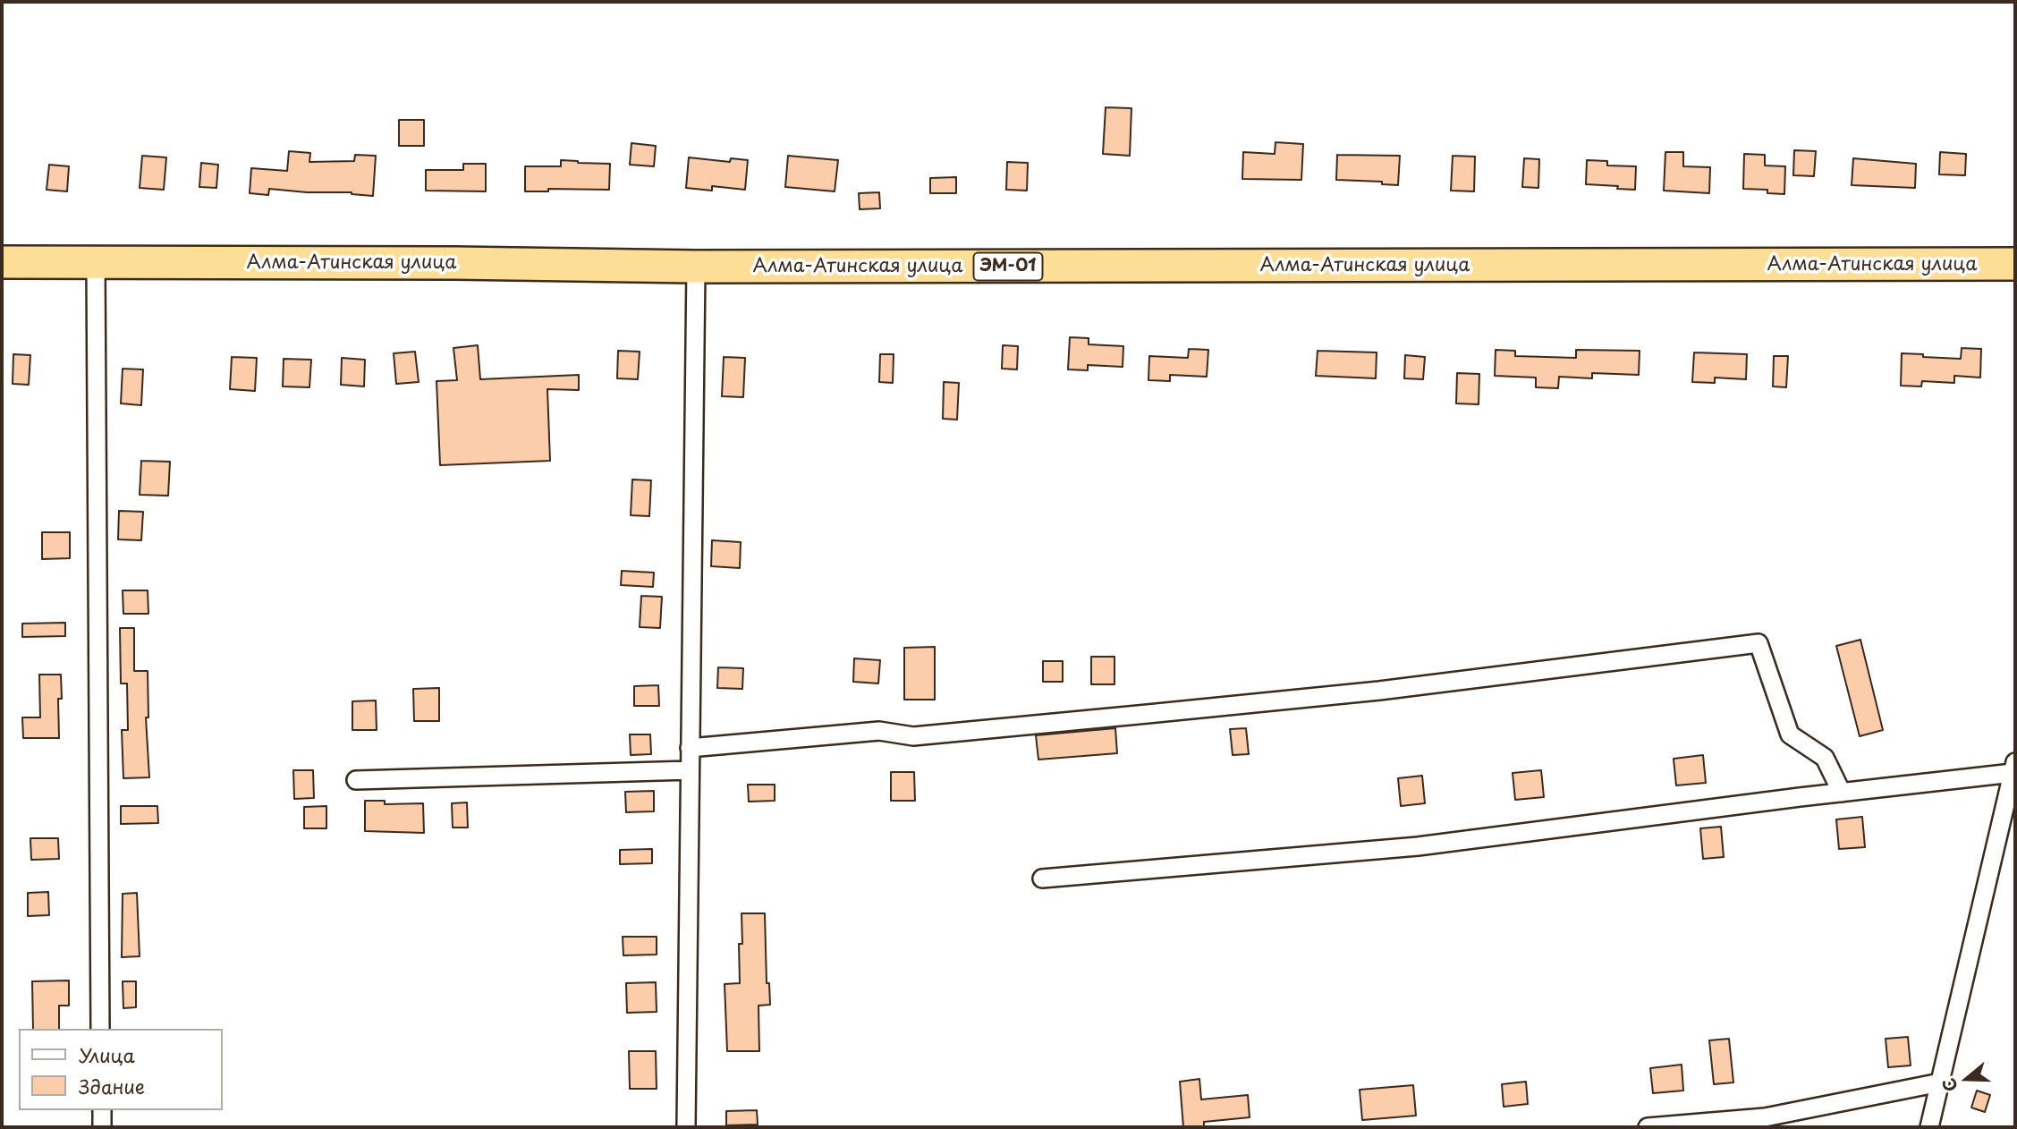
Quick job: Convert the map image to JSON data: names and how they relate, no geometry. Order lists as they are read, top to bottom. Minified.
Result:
{"streets":{"highway":["Алма-Атинская улица","ЭМ-01"]},"legend":["Улица","Здание"],"north":"left"}
